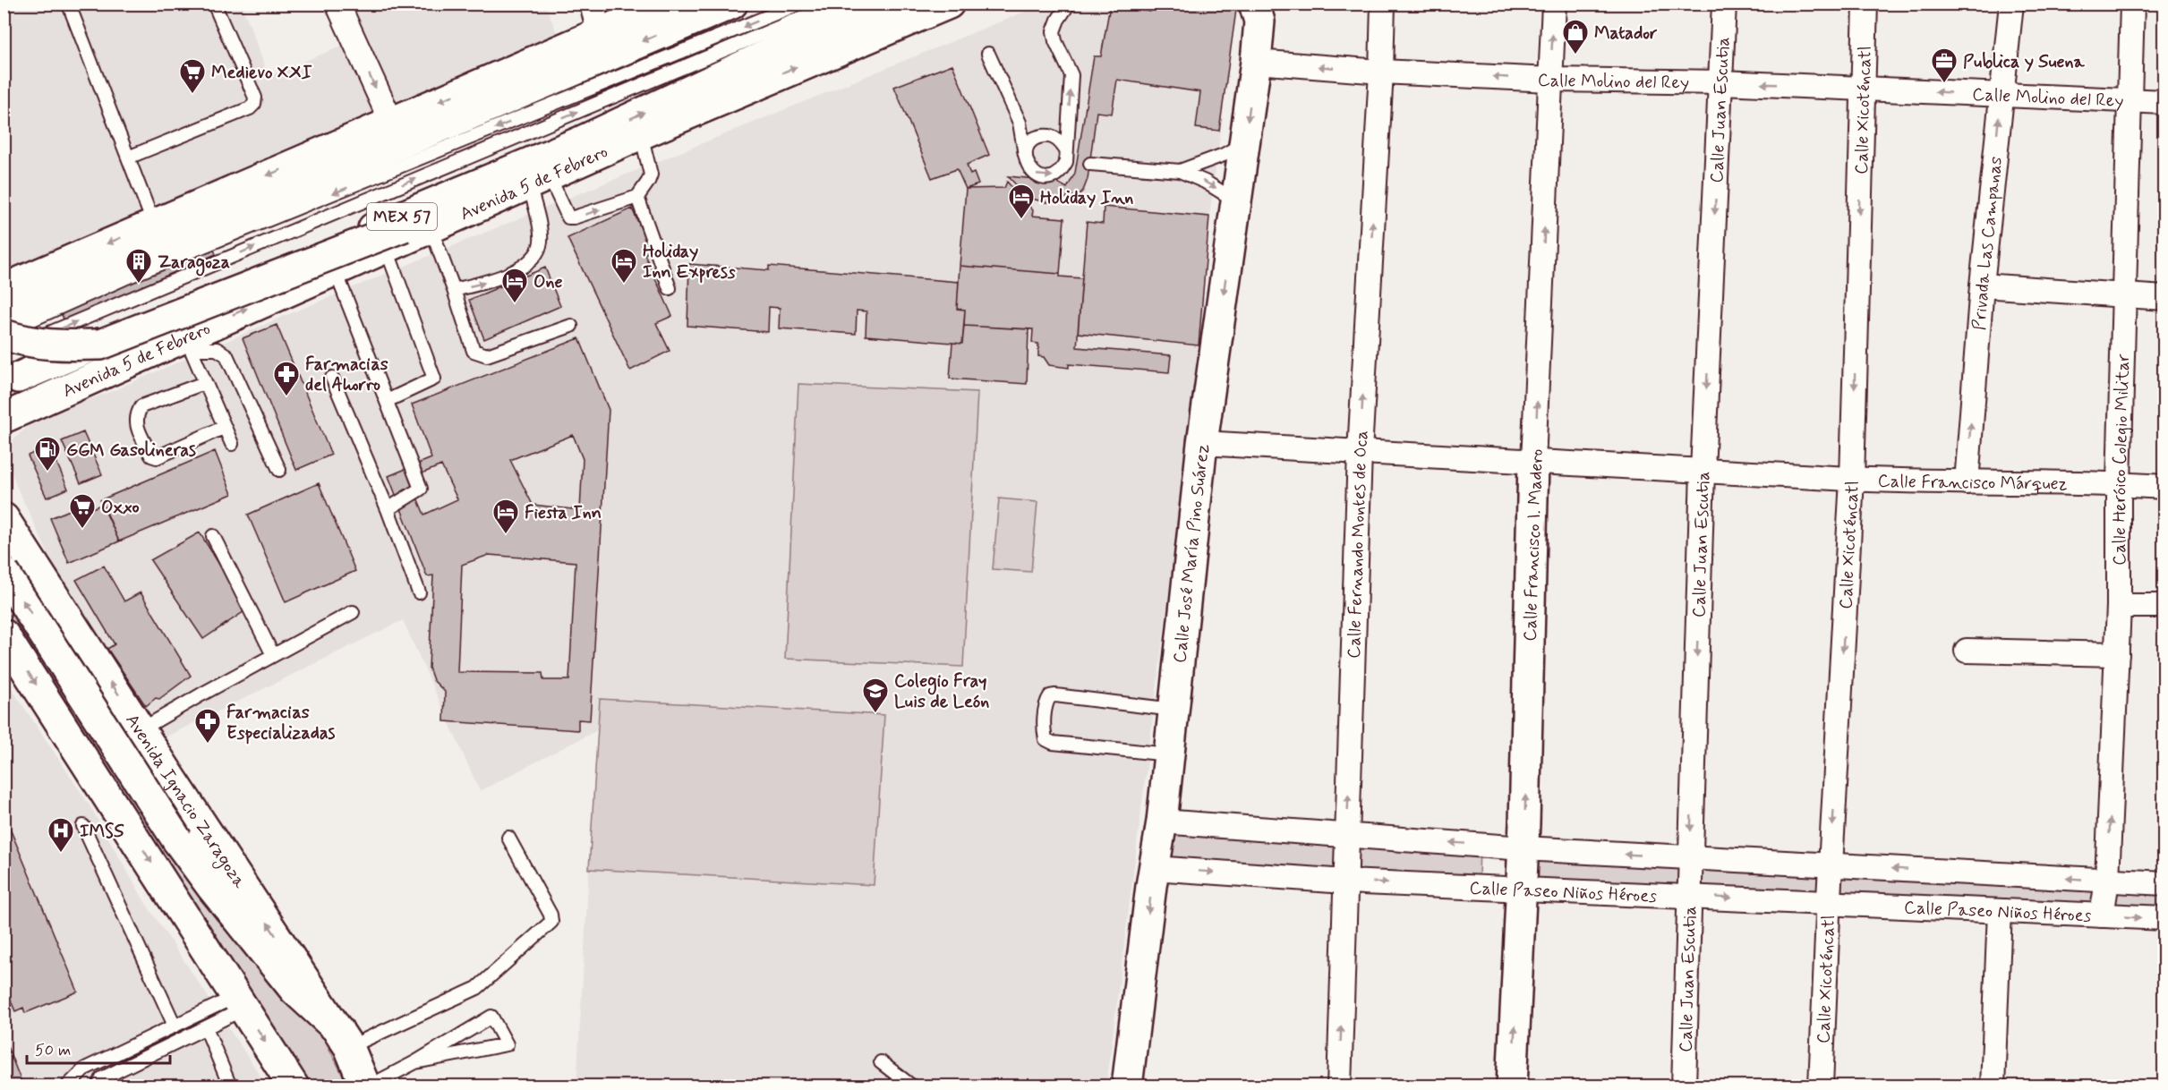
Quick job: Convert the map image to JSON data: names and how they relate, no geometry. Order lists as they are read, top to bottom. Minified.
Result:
{"streets":{"main road":["Avenida 5 de Febrero","MEX 57","Calle Francisco I. Madero","Calle José María Pino Suárez","Avenida Ignacio Zaragoza"],"street":["Calle Molino del Rey","Calle Juan Escutia","Calle Xicoténcatl","Privada Las Campanas","Calle Heróico Colegio Militar","Calle Francisco Márquez","Calle Fernando Montes de Oca","Calle Paseo Niños Héroes"]},"crossings":[["Calle Molino del Rey","Calle Juan Escutia"],["Calle Molino del Rey","Calle Xicoténcatl"],["Calle Molino del Rey","Privada Las Campanas"],["Calle Molino del Rey","Calle Heróico Colegio Militar"],["Calle Molino del Rey","Calle Fernando Montes de Oca"],["Calle Molino del Rey","Calle Francisco I. Madero"],["Calle Molino del Rey","Calle José María Pino Suárez"],["Calle Juan Escutia","Calle Francisco Márquez"],["Calle Juan Escutia","Calle Paseo Niños Héroes"],["Calle Xicoténcatl","Calle Francisco Márquez"],["Calle Xicoténcatl","Calle Paseo Niños Héroes"],["Privada Las Campanas","Calle Francisco Márquez"],["Calle Heróico Colegio Militar","Calle Francisco Márquez"],["Calle Heróico Colegio Militar","Calle Paseo Niños Héroes"],["Calle Francisco Márquez","Calle Fernando Montes de Oca"],["Calle Francisco Márquez","Calle Francisco I. Madero"],["Calle Francisco Márquez","Calle José María Pino Suárez"],["Calle Fernando Montes de Oca","Calle Paseo Niños Héroes"],["Calle Francisco I. Madero","Calle Paseo Niños Héroes"],["Calle José María Pino Suárez","Calle Paseo Niños Héroes"]],"one_way":["Calle Molino del Rey","Calle Juan Escutia","Calle Xicoténcatl","Privada Las Campanas","Calle Fernando Montes de Oca","Calle Francisco I. Madero","Calle José María Pino Suárez"],"places":{"shop":["Matador"],"office":["Publica y Suena"],"supermarket":["Medievo XXI","Oxxo"],"hotel":["Holiday Inn","Holiday Inn Express","One","Fiesta Inn"],"building":["Zaragoza"],"pharmacy":["Farmacias del Ahorro","Farmacias Especializadas"],"fuel station":["GGM Gasolineras"],"school or university":["Colegio Fray Luis de León"],"hospital":["IMSS"]},"scale_bar":"50 m"}
